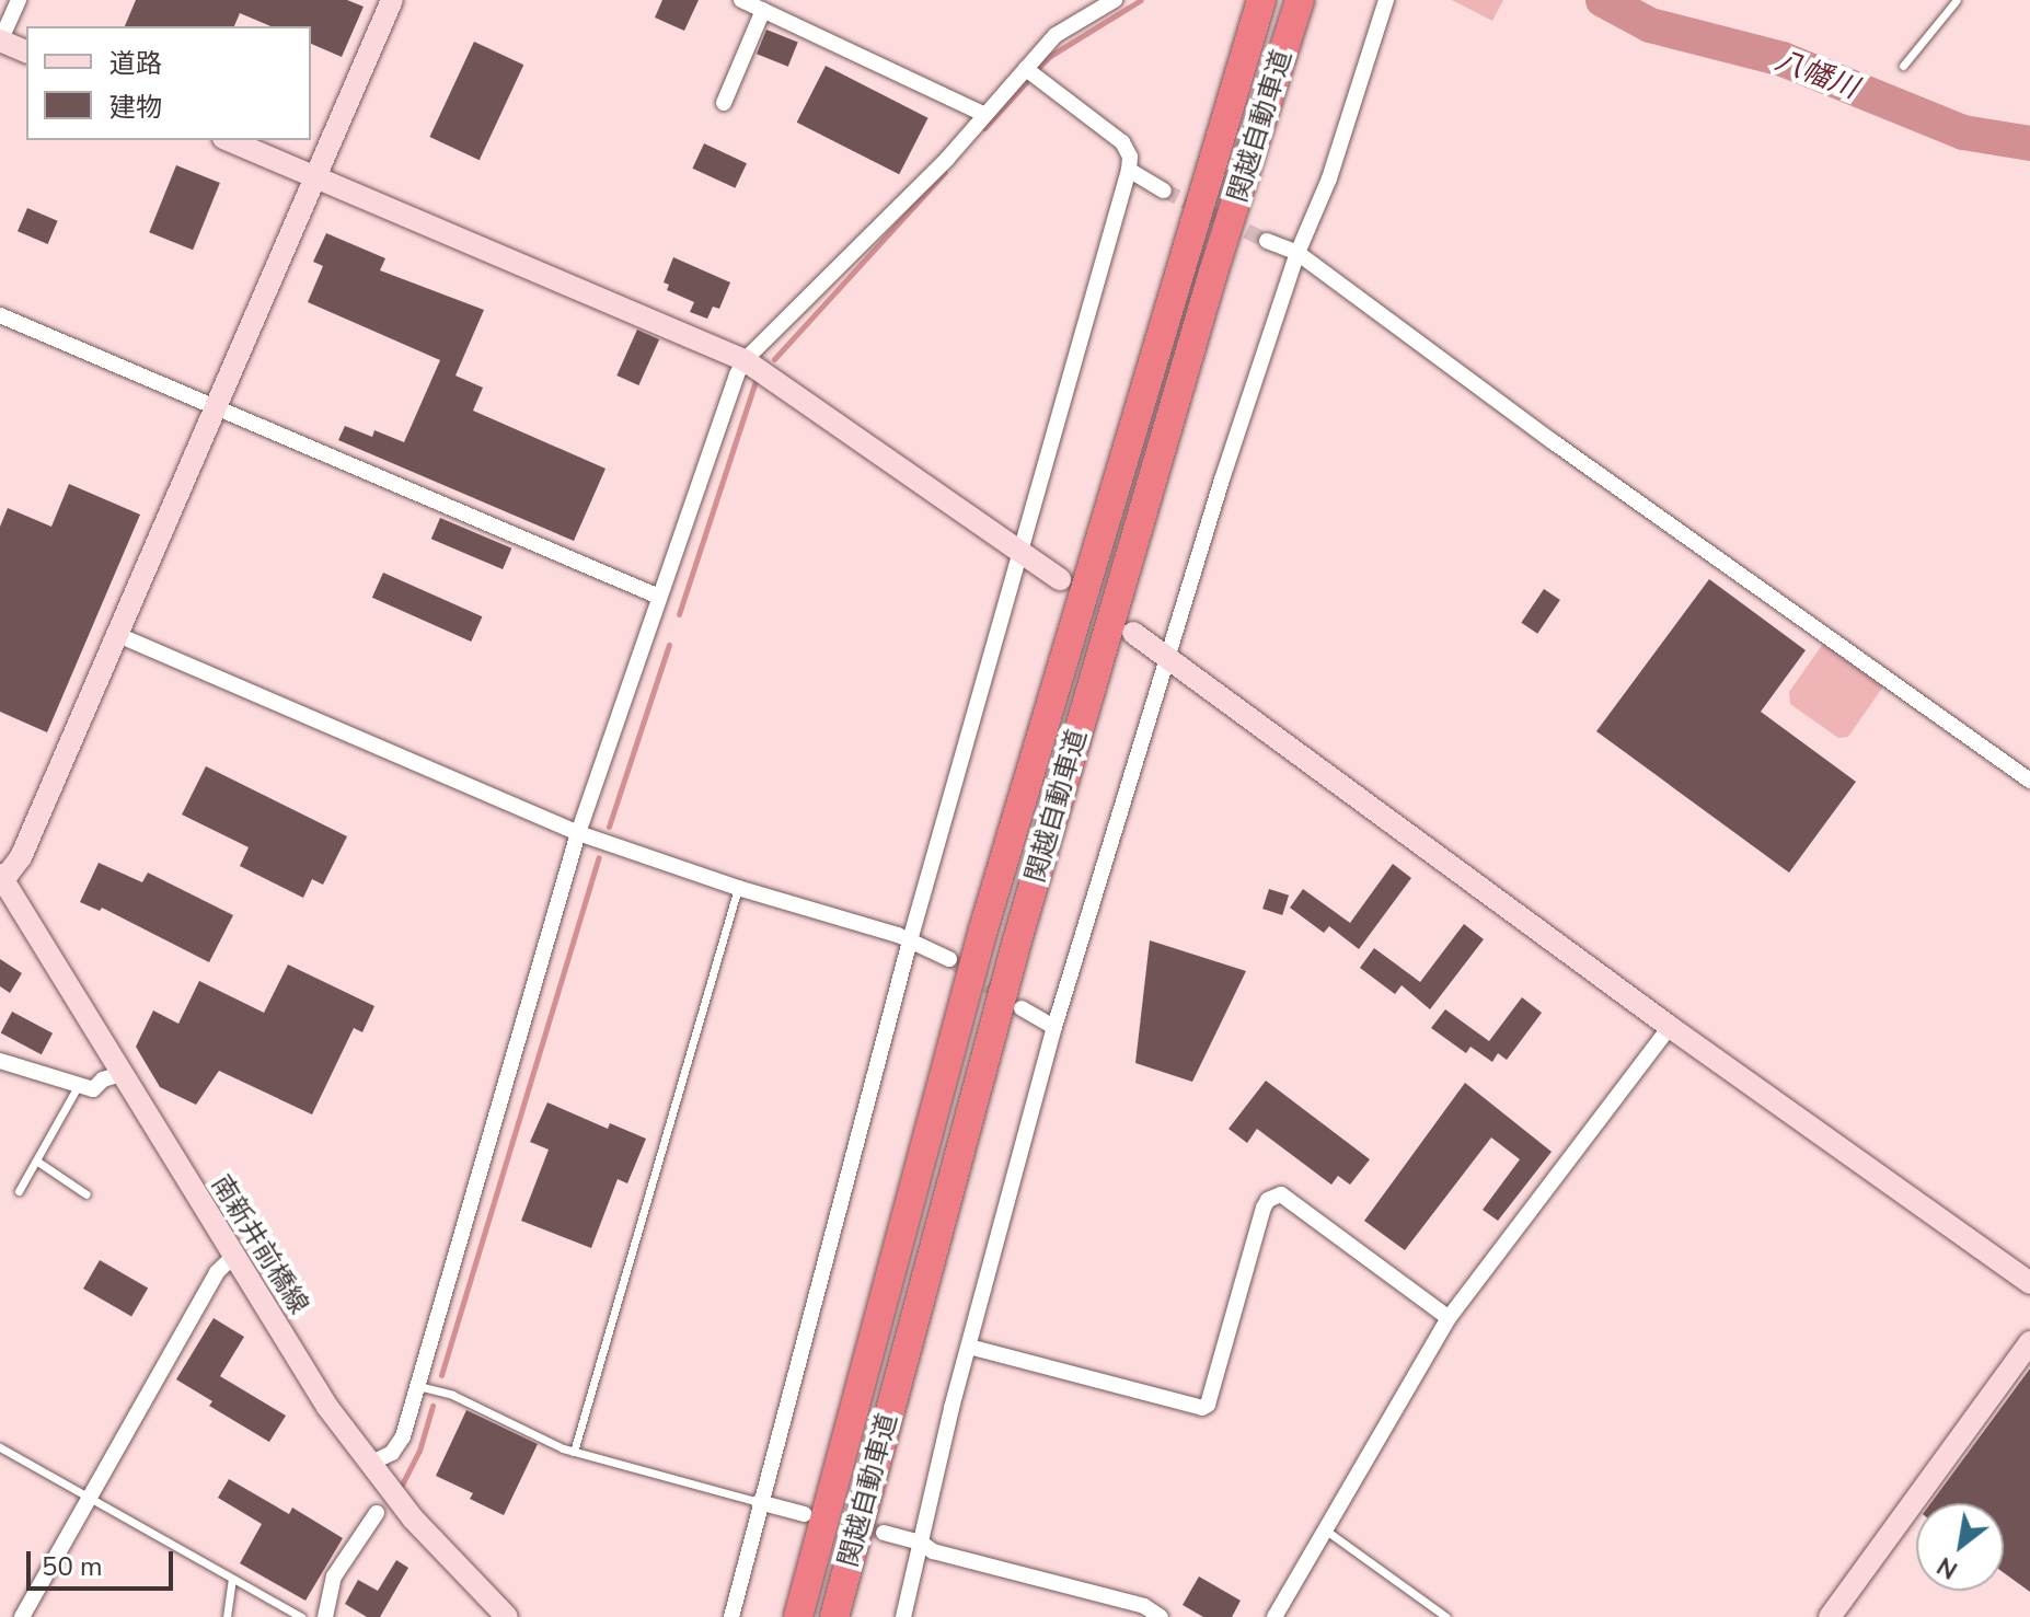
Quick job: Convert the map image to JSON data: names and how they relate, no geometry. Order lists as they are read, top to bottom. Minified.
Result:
{"streets":{"highway":["関越自動車道"],"street":["南新井前橋線"]},"water":["八幡川"],"legend":["道路","建物"],"scale_bar":"50 m","north":"bottom left"}
